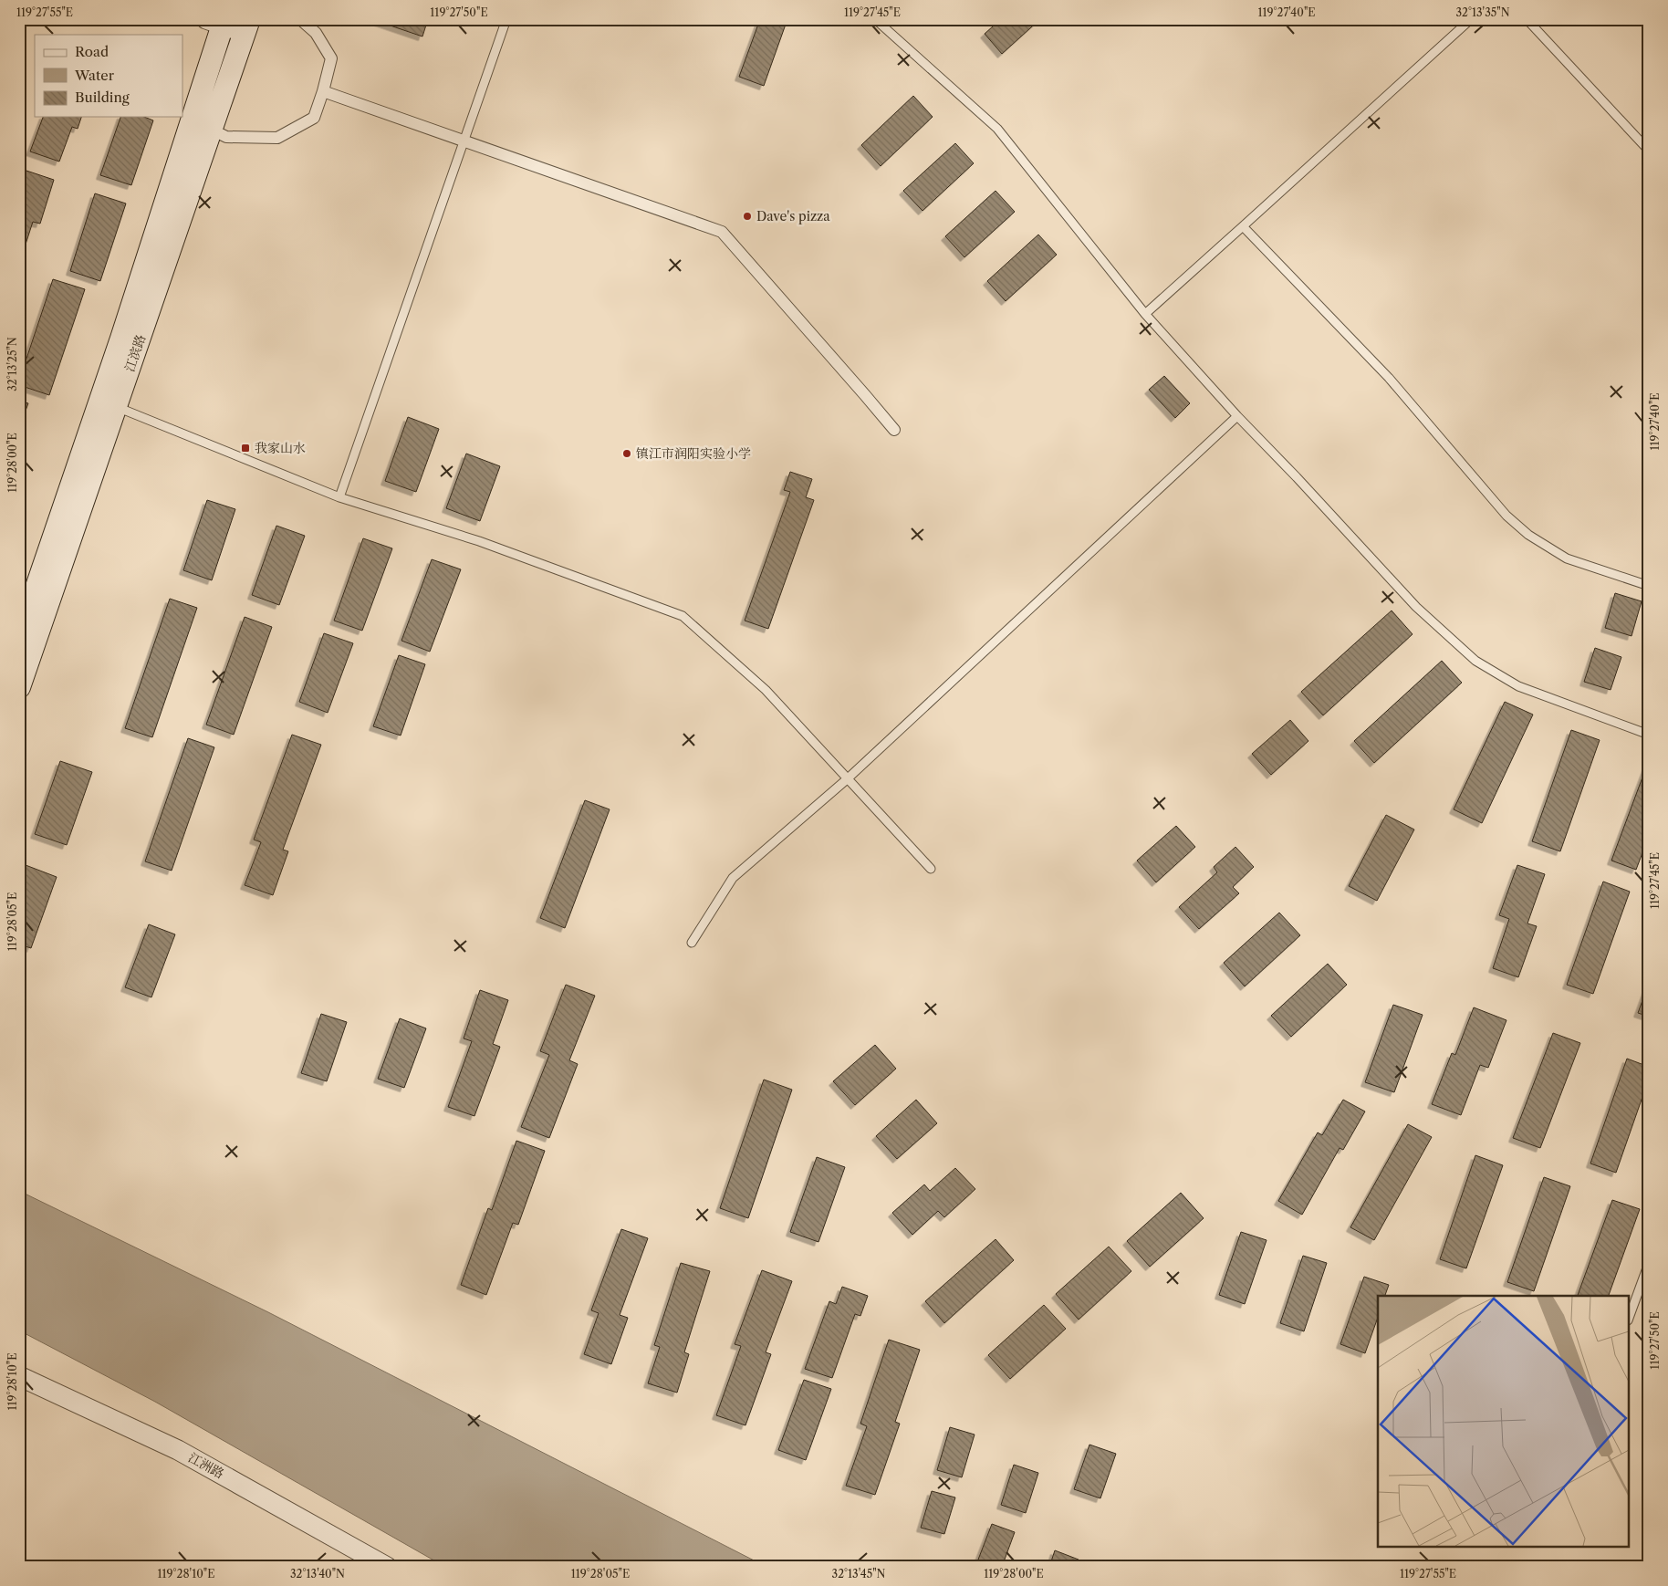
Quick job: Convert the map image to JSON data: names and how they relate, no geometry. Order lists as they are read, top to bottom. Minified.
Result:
{"streets":{"main road":["江滨路"],"street":["江洲路"]},"places":{"other":["Dave's pizza","镇江市润阳实验小学"],"transit":["我家山水"]},"legend":["Road","Water","Building"],"coordinates":["119°27'55\"E","119°27'50\"E","119°27'45\"E","119°27'40\"E","32°13'35\"N","32°13'25\"N","119°28'00\"E","119°28'05\"E","119°28'10\"E","32°13'40\"N","32°13'45\"N"]}
